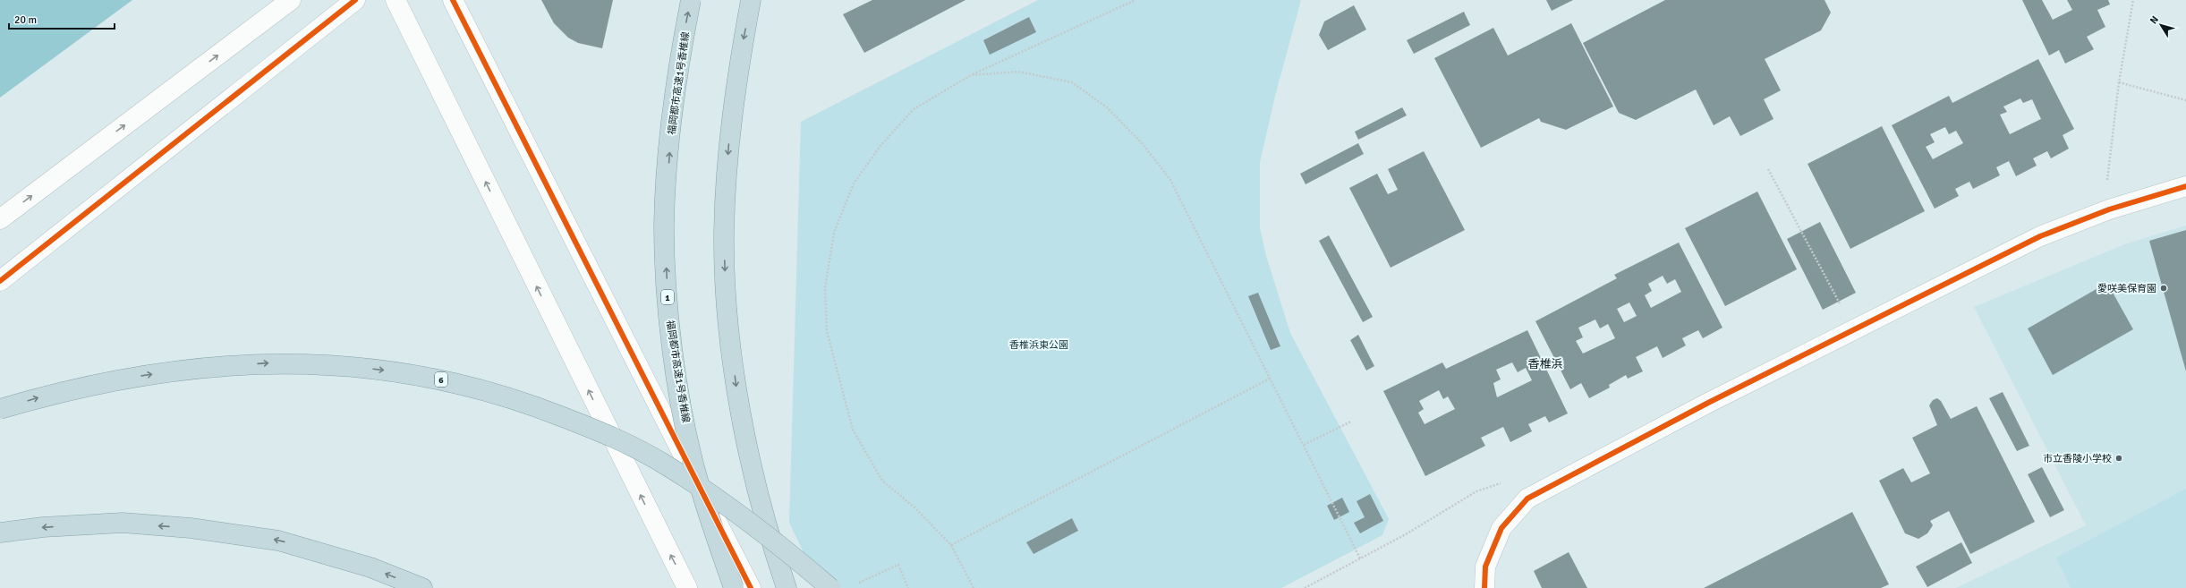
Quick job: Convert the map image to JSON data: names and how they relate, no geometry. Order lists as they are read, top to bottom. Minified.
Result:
{"streets":{"highway":["福岡都市高速1号香椎線","1","6"]},"districts":["香椎浜"],"parks":["香椎浜東公園"],"places":["愛咲美保育園","市立香陵小学校"],"scale_bar":"20 m","north":"top left"}
